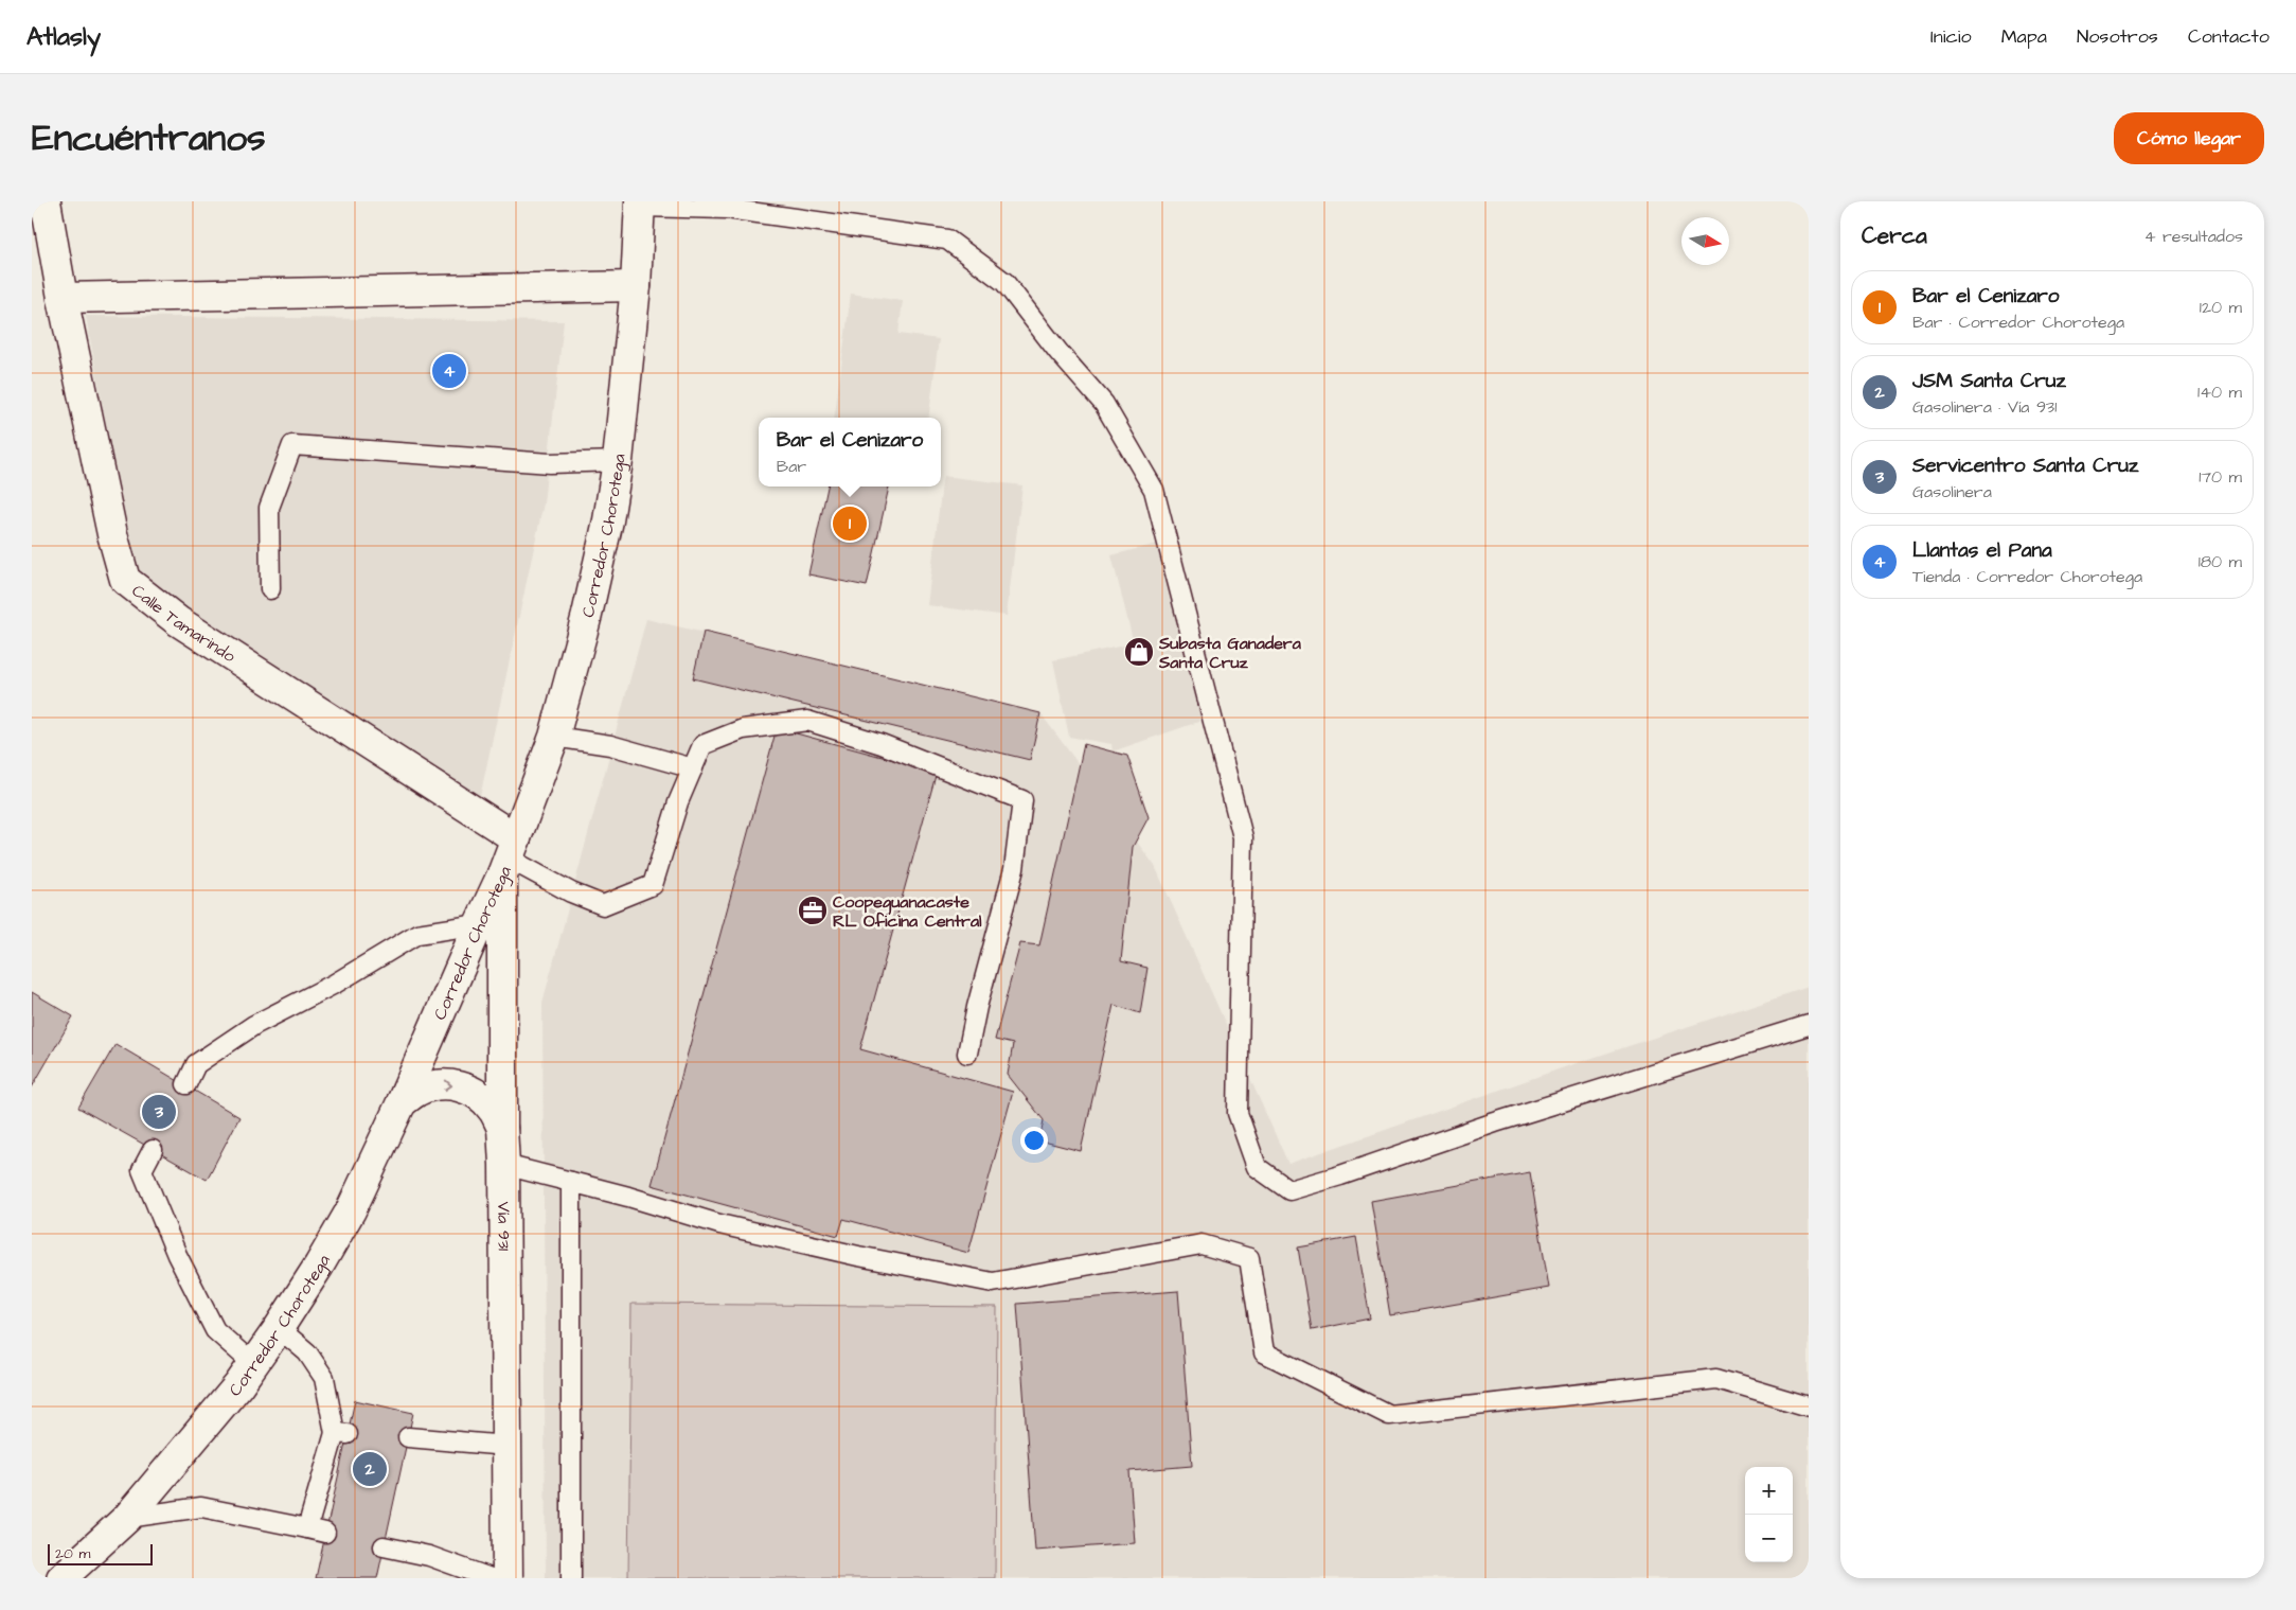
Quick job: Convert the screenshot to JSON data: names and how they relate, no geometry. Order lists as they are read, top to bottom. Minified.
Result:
{"streets":{"street":["Corredor Chorotega","Calle Tamarindo","Vía 931"]},"crossings":[["Corredor Chorotega","Calle Tamarindo"],["Corredor Chorotega","Vía 931"],["Calle Tamarindo","Vía 931"]],"places":{"shop":["Subasta Ganadera Santa Cruz"],"office":["Coopeguanacaste RL Oficina Central"]},"scale_bar":"20 m","north":"right","page":{"header":"Atlasly","nav":["Inicio","Mapa","Nosotros","Contacto"],"title":"Encuéntranos","buttons":"Cómo llegar","heading":["Cerca","4 resultados"],"list":[{"mark":"1","name":"Bar el Cenizaro","note":"Bar · Corredor Chorotega","value":"120 m"},{"mark":"2","name":"JSM Santa Cruz","note":"Gasolinera · Vía 931","value":"140 m"},{"mark":"3","name":"Servicentro Santa Cruz","note":"Gasolinera","value":"170 m"},{"mark":"4","name":"Llantas el Pana","note":"Tienda · Corredor Chorotega","value":"180 m"}],"pins":["4","1","3","2"],"popup":["Bar el Cenizaro","Bar"],"map_buttons":["+","−"],"scale":"20 m"}}
